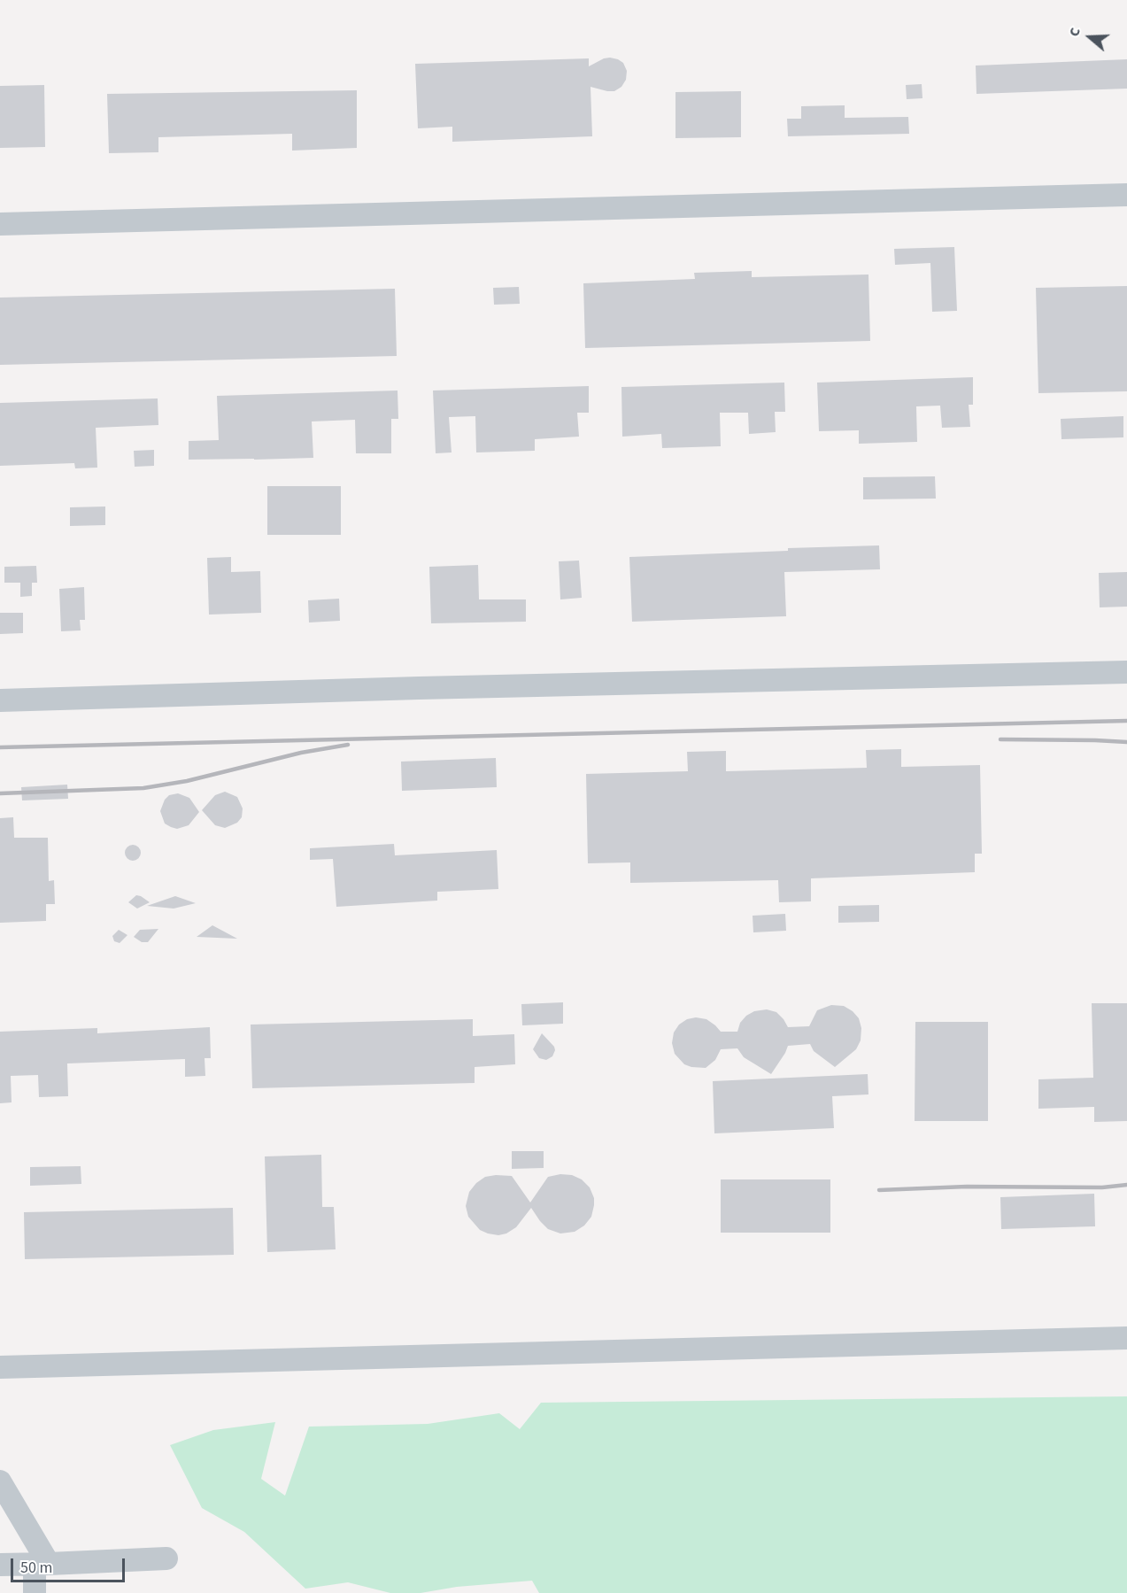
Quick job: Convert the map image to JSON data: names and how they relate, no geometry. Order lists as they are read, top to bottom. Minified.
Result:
{"scale_bar":"50 m","north":"left"}
